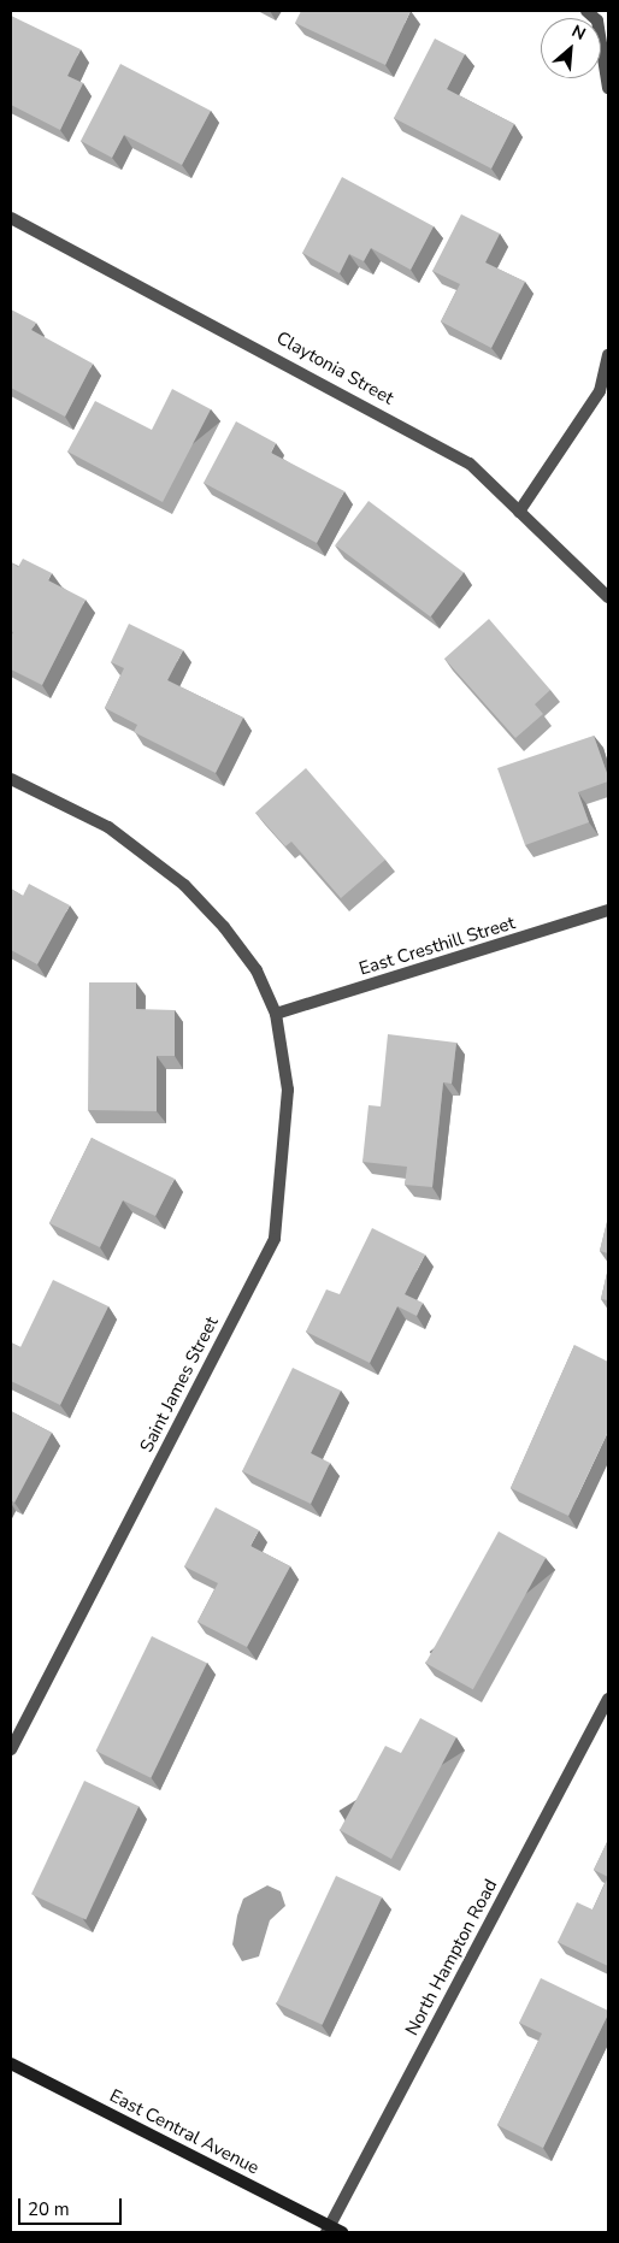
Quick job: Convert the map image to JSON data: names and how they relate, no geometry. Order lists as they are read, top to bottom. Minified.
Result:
{"streets":{"main road":["East Central Avenue"],"street":["Claytonia Street","East Cresthill Street","Saint James Street","North Hampton Road"]},"crossings":[["East Cresthill Street","Saint James Street"],["North Hampton Road","East Central Avenue"]],"scale_bar":"20 m","north":"top right"}
